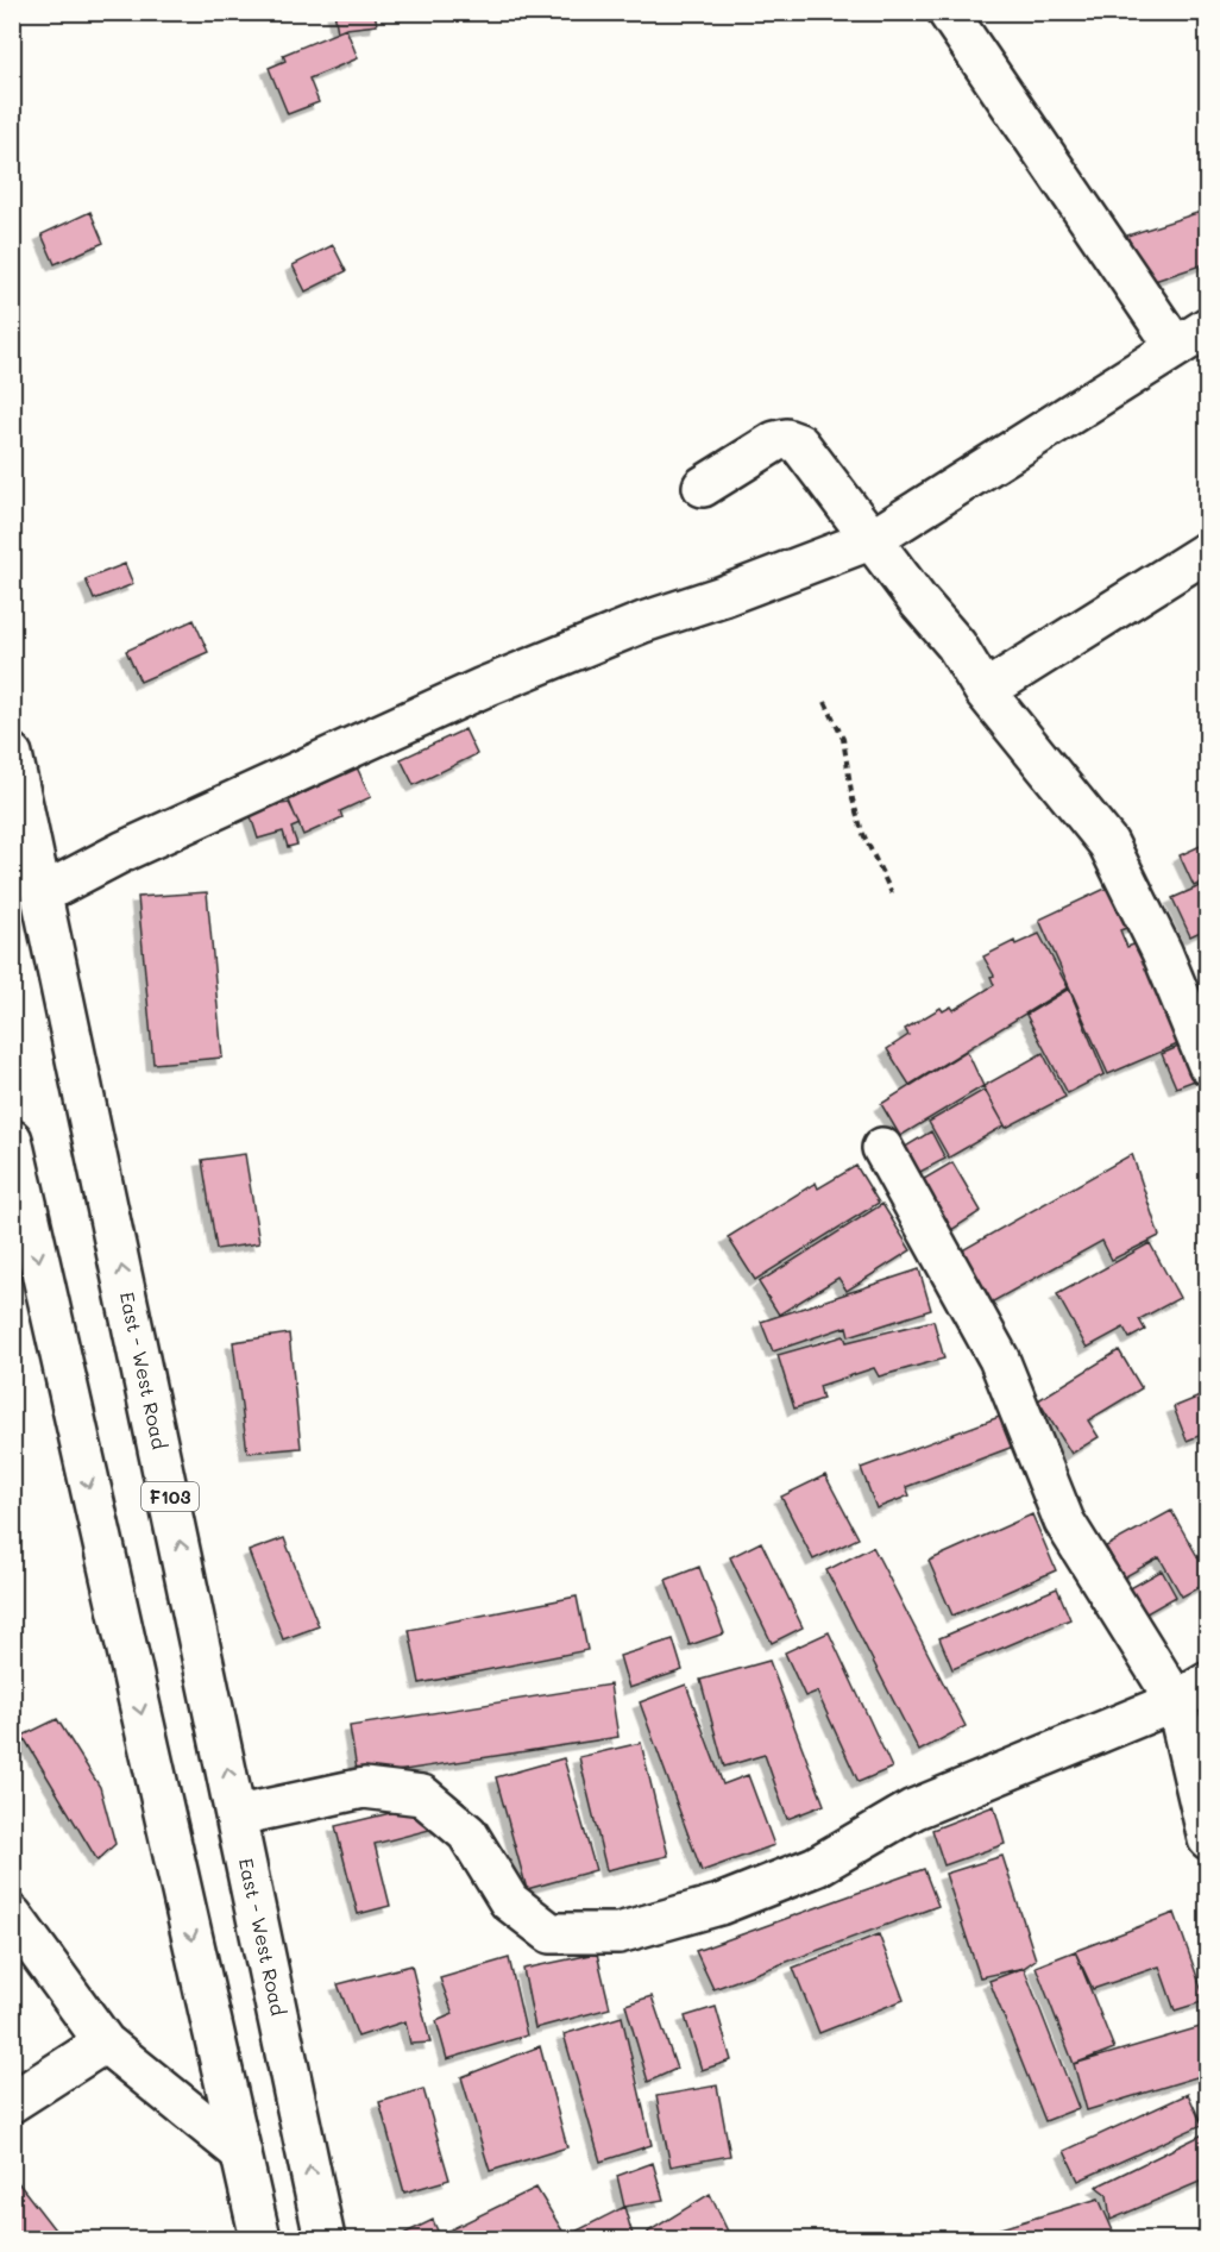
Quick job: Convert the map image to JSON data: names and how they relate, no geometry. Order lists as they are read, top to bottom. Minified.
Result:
{"streets":{"street":["East - West Road","F103"]}}
